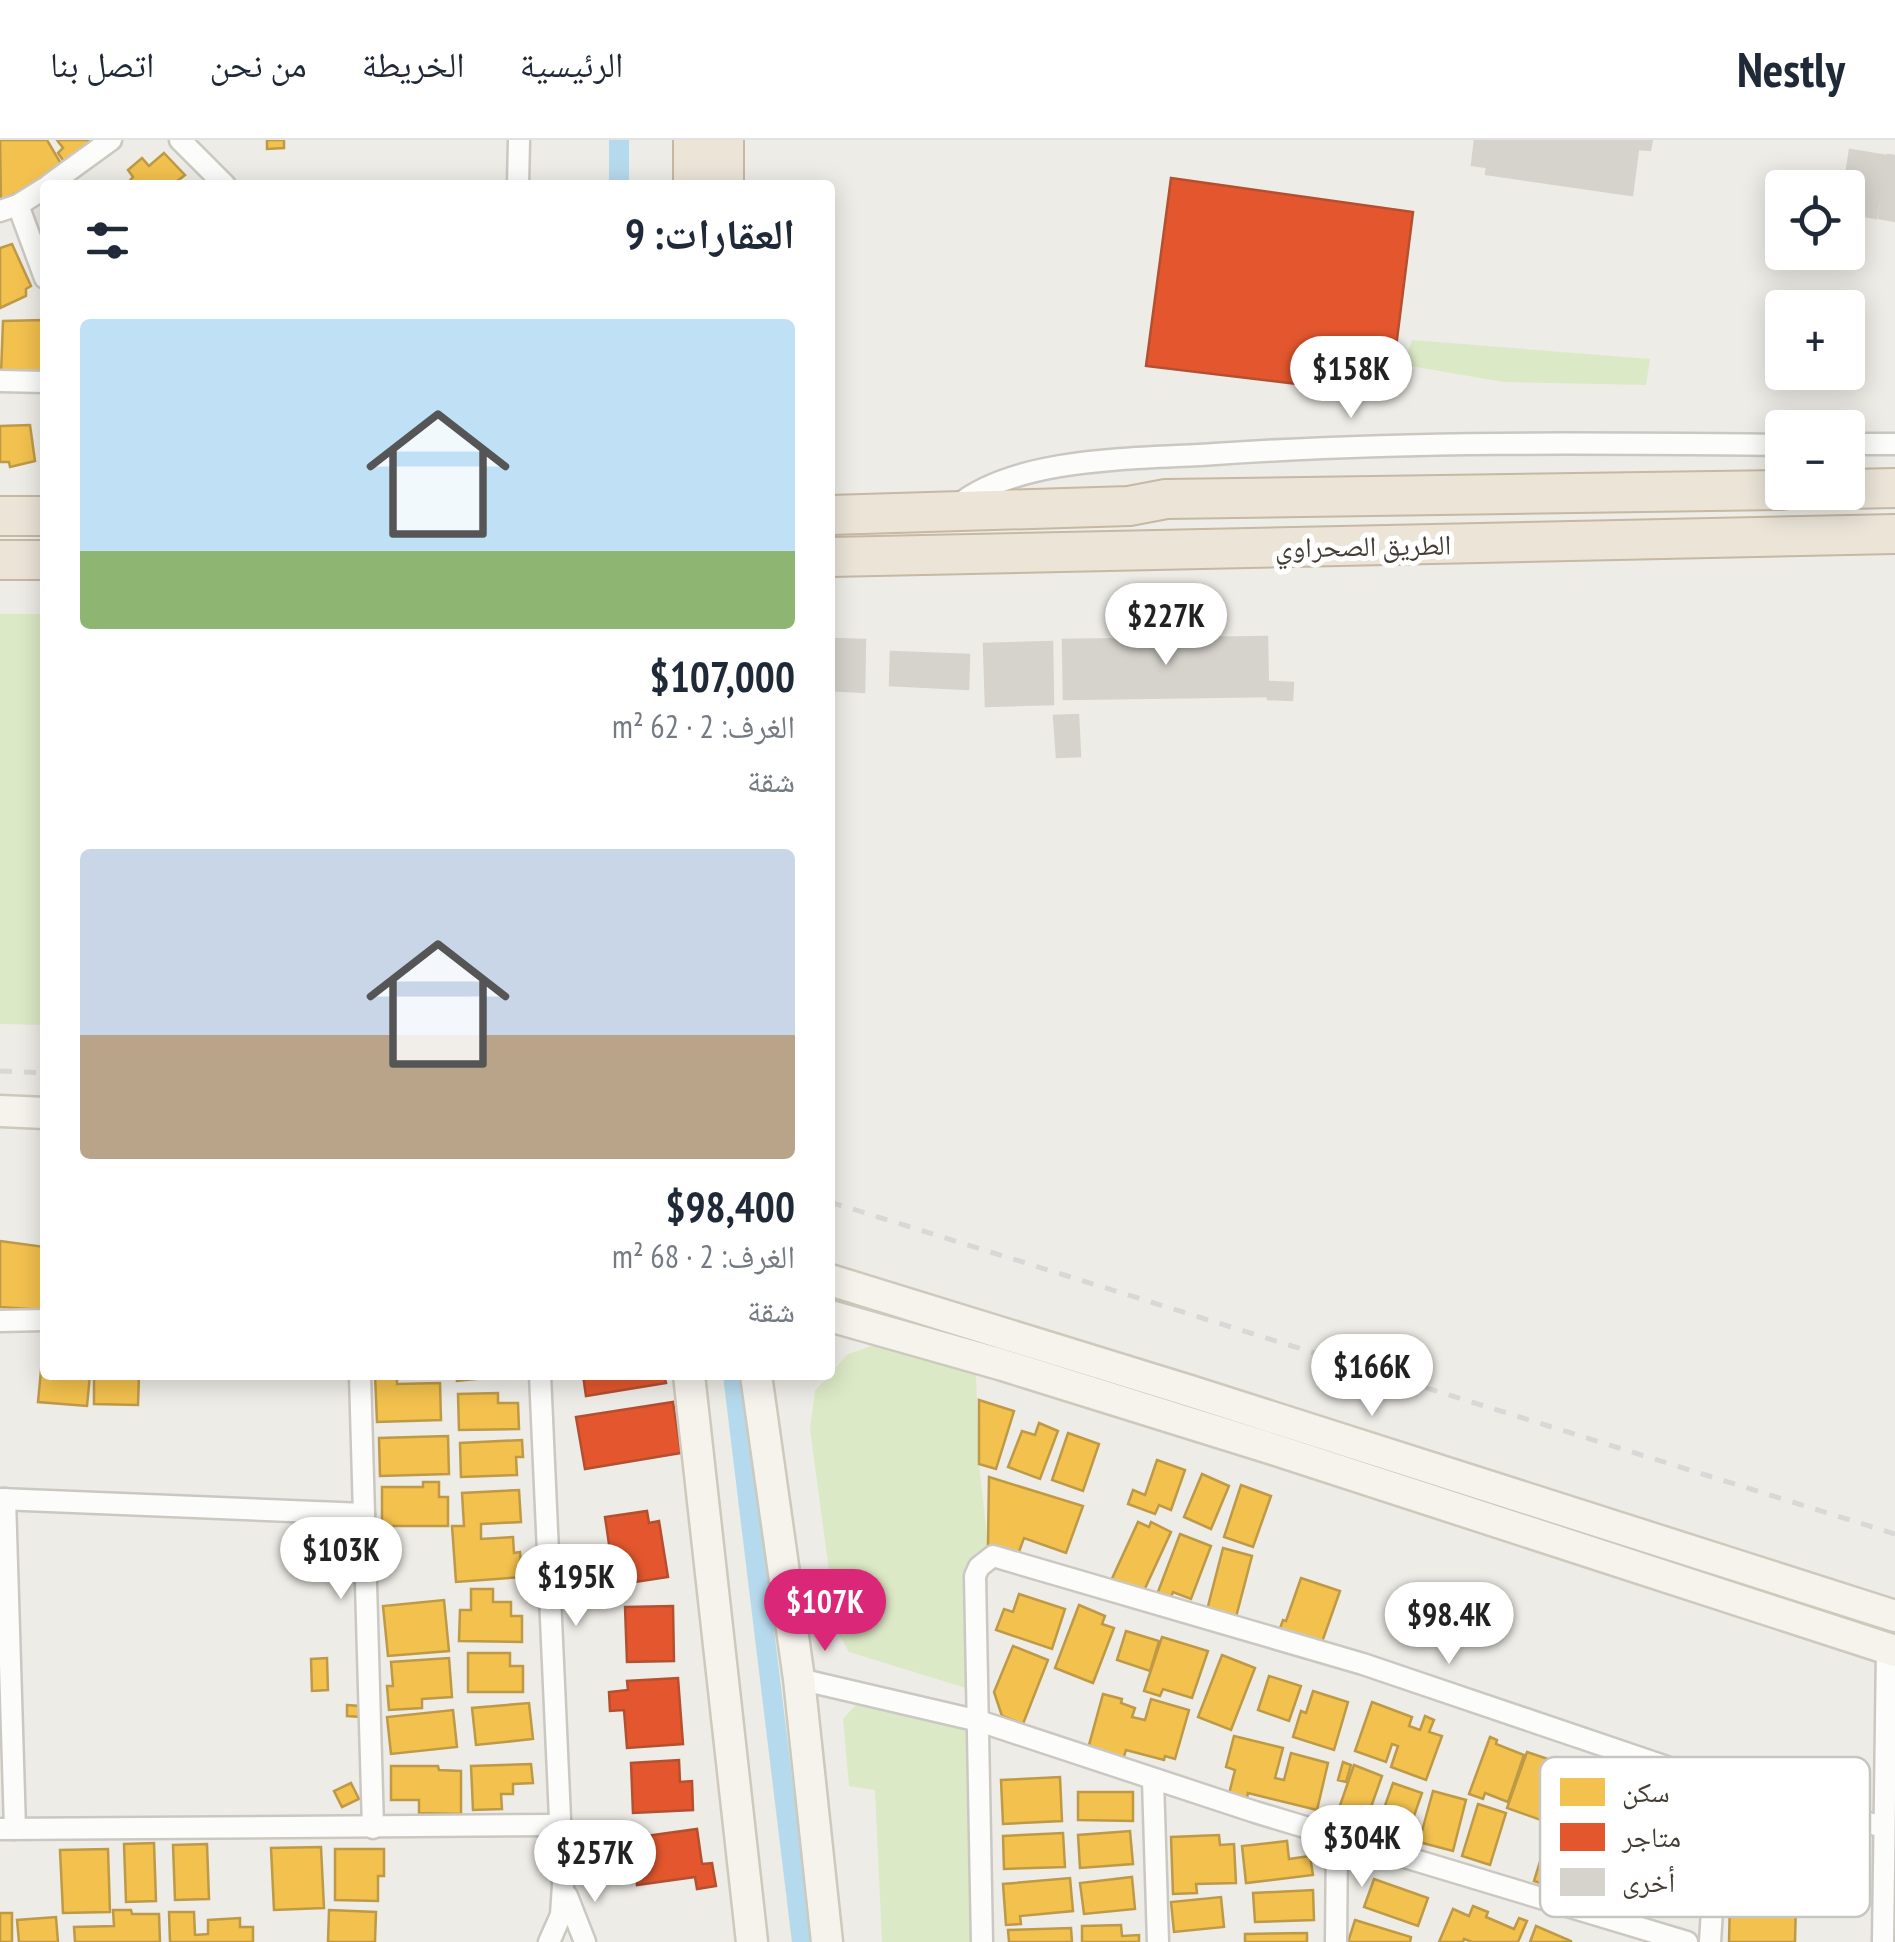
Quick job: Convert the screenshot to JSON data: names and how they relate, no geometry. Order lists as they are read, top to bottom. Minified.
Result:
{"streets":{"highway":["الطريق الصحراوي"]},"legend":["سكن","متاجر","أخرى"],"page":{"header":"Nestly","nav":["الرئيسية","الخريطة","من نحن","اتصل بنا"],"map_buttons":["+","−"],"heading":"العقارات: 9","list":[{"name":"$107,000","note":"الغرف: 2 · 62 m² · شقة"},{"name":"$98,400","note":"الغرف: 2 · 68 m² · شقة"}],"price":["$158K","$227K","$166K","$103K","$195K","$107K","$98.4K","$304K","$257K"]}}
